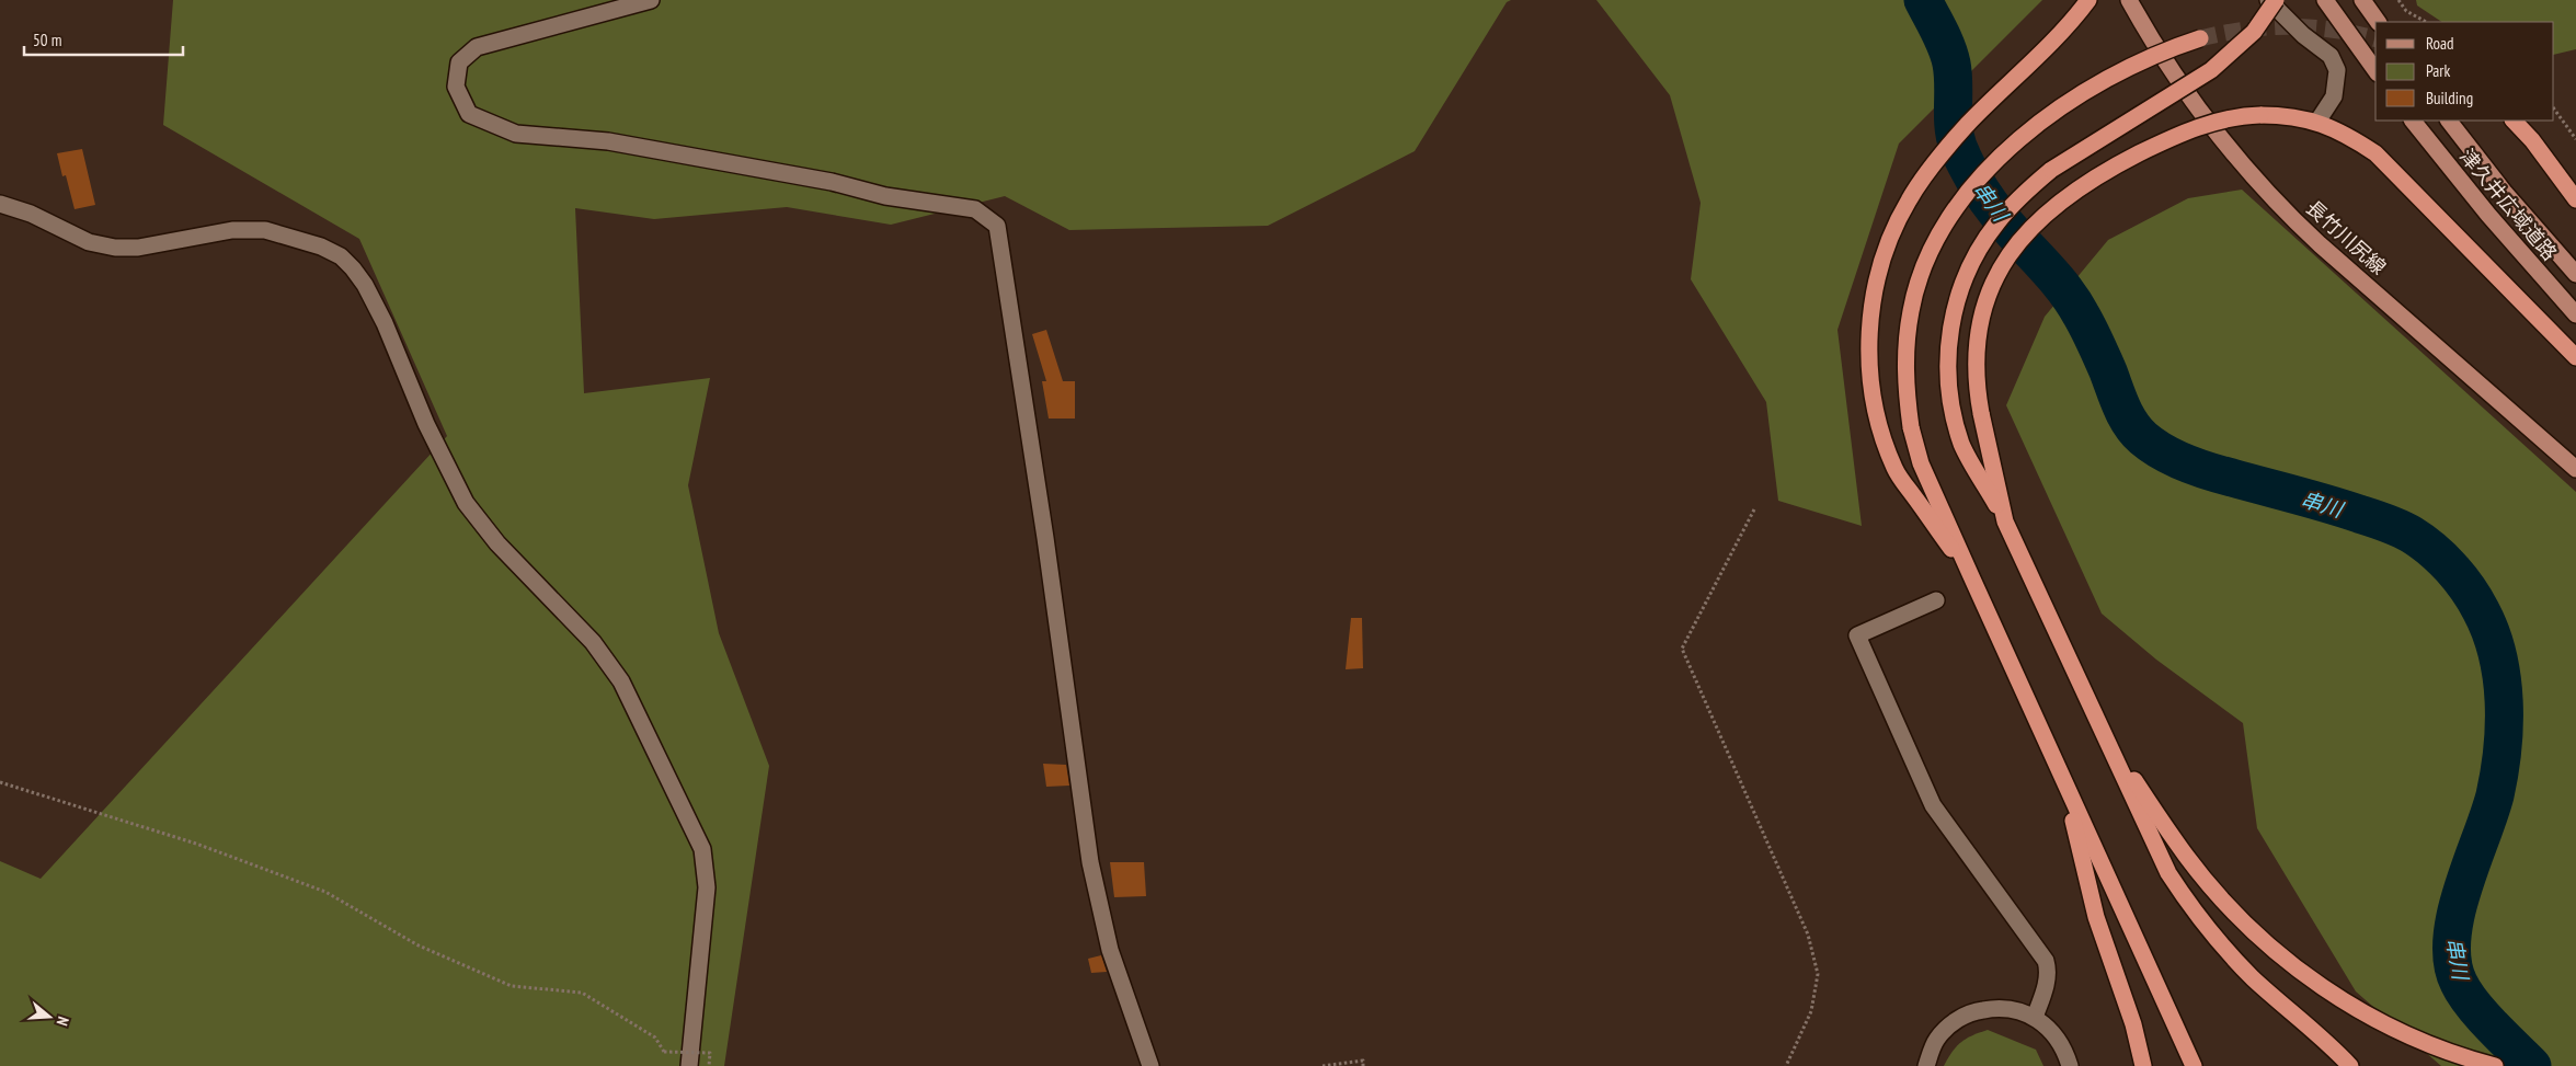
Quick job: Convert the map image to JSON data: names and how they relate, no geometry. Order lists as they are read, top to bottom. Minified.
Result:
{"streets":{"main road":["津久井広域道路","長竹川尻線"]},"water":["串川"],"legend":["Road","Park","Building"],"scale_bar":"50 m","north":"right"}
